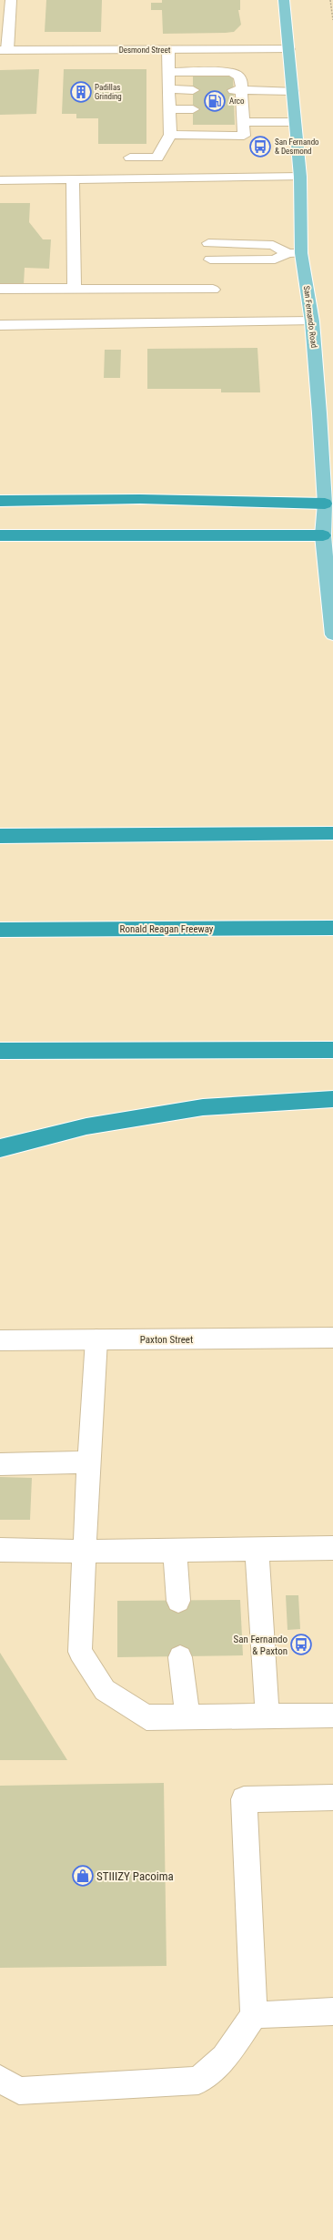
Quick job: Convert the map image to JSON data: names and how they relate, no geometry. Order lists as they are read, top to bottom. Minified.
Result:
{"streets":{"highway":["Ronald Reagan Freeway"],"main road":["San Fernando Road"],"street":["Desmond Street","Paxton Street"]},"crossings":[["Desmond Street","San Fernando Road"]],"places":{"building":["Padillas Grinding"],"fuel station":["Arco"],"bus stop":["San Fernando & Desmond","San Fernando & Paxton"],"shop":["STIIIZY Pacoima"]}}
